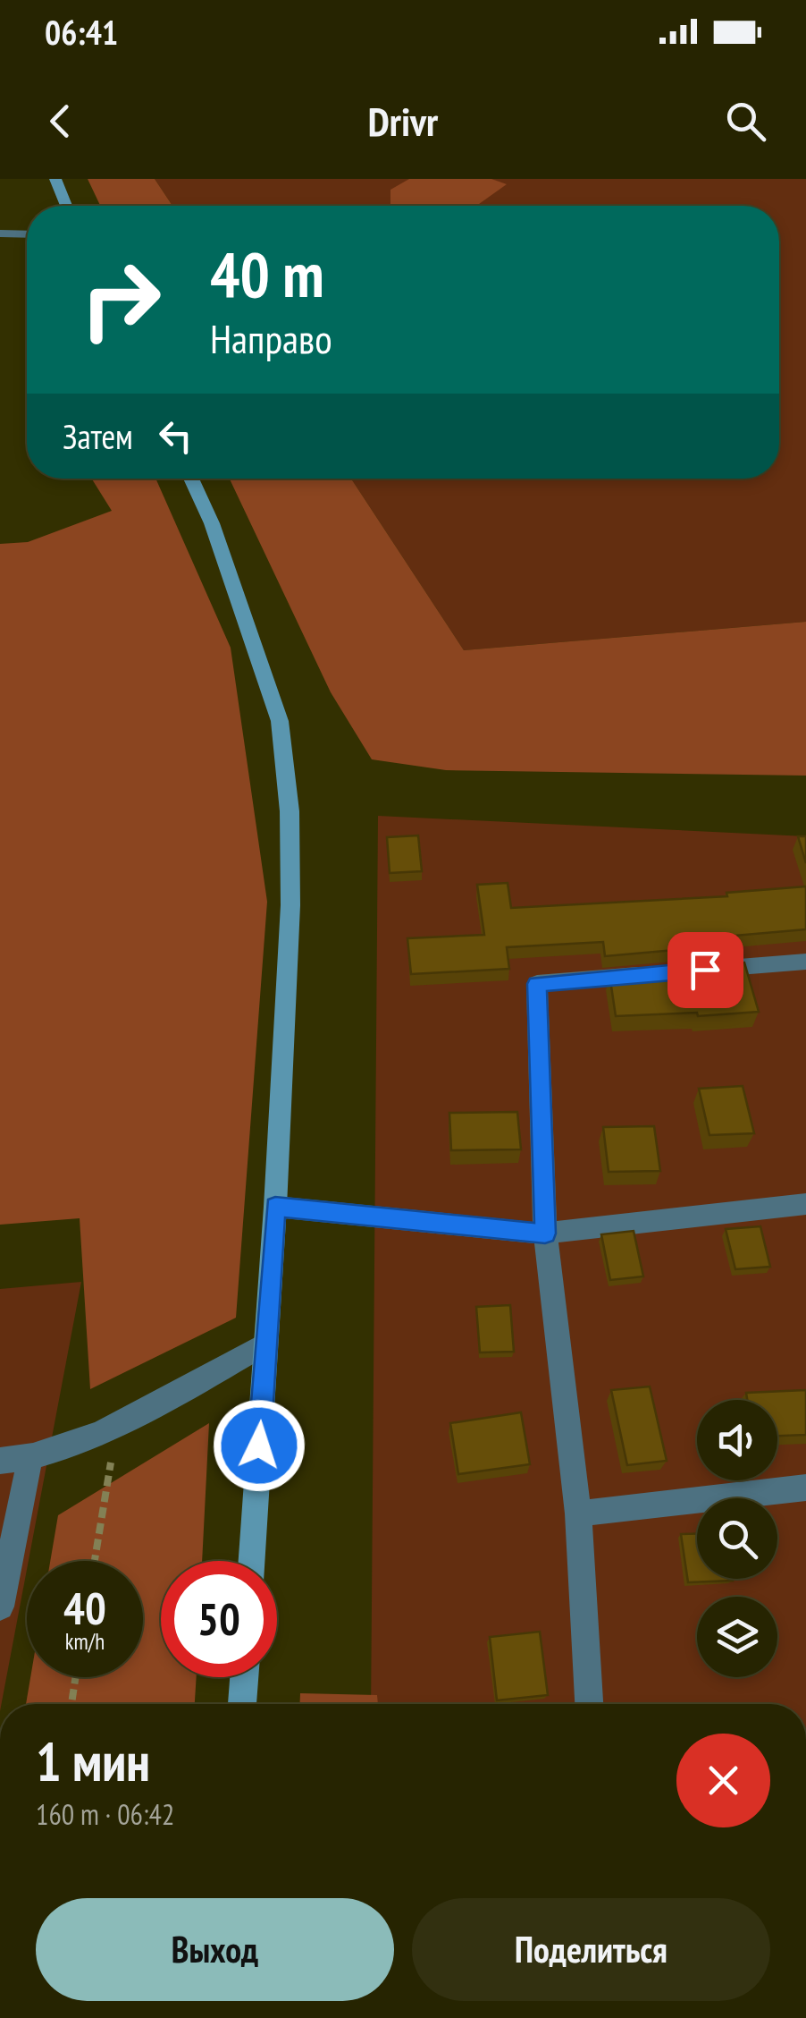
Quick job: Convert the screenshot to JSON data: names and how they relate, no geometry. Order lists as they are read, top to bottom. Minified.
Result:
{"page":{"status":"06:41","header":"Drivr","turn":["40 m","Направо"],"then":"Затем","speed":"40 km/h","limit":"50","heading":["1 мин","160 m · 06:42"],"buttons":["Выход","Поделиться"]}}
